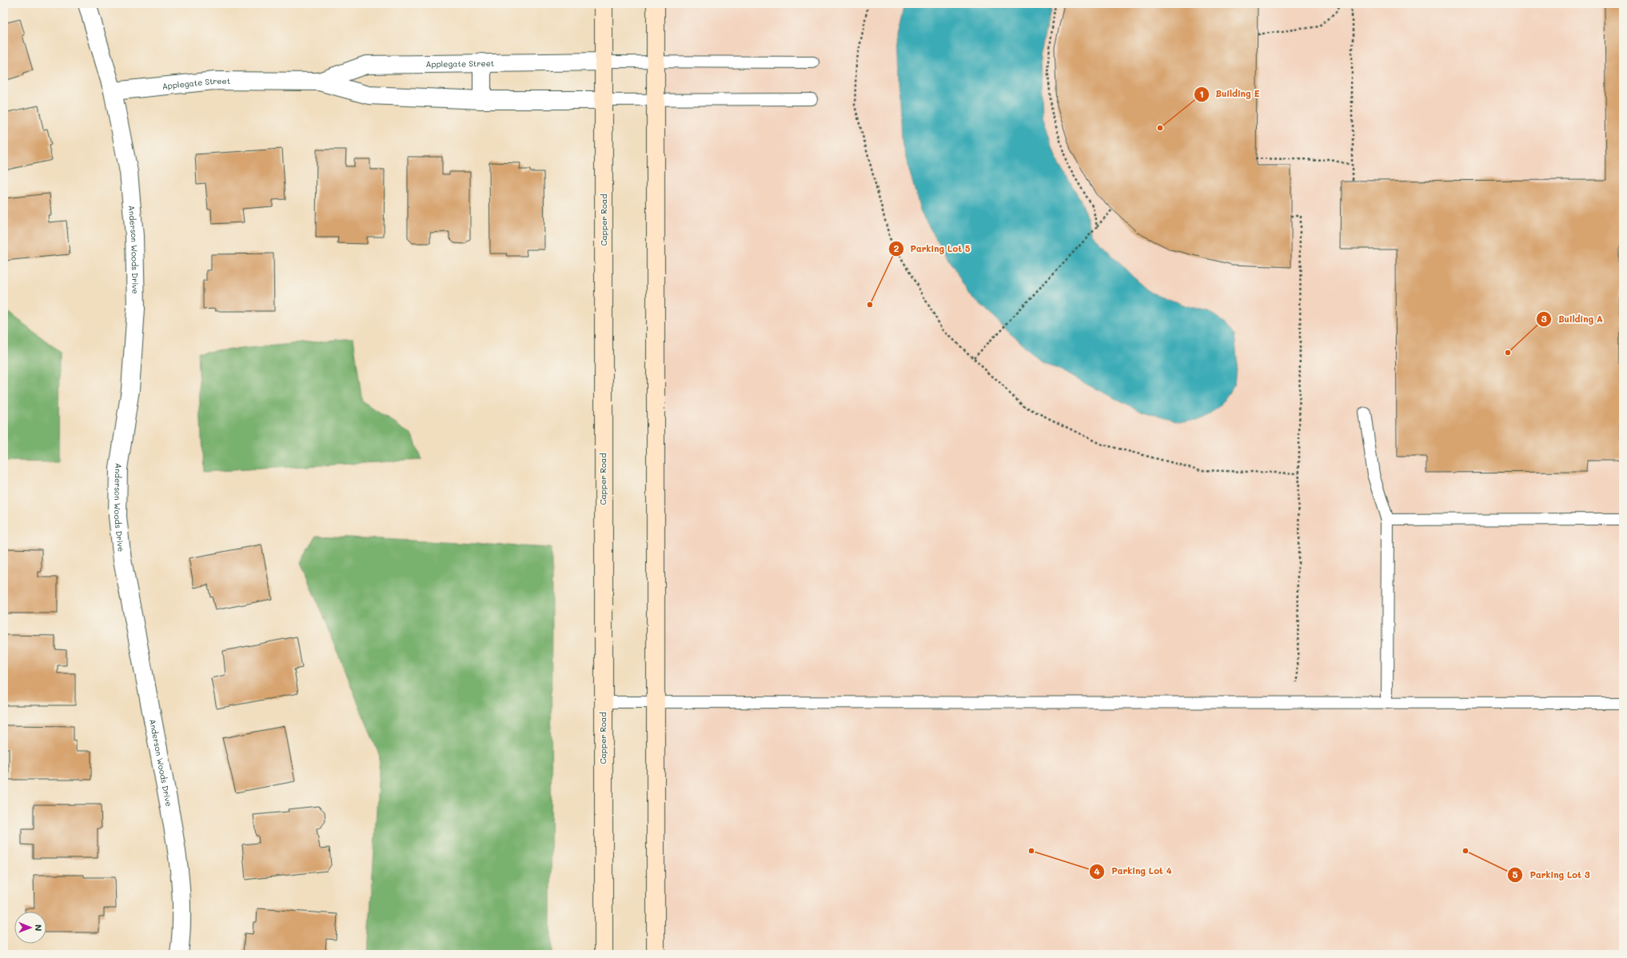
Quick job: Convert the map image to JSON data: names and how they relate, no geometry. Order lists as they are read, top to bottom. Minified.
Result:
{"streets":{"street":["Applegate Street","Capper Road","Anderson Woods Drive"]},"crossings":[["Applegate Street","Capper Road"],["Applegate Street","Anderson Woods Drive"]],"places":["Building E","Parking Lot 5","Building A","Parking Lot 4","Parking Lot 3"],"north":"right"}
